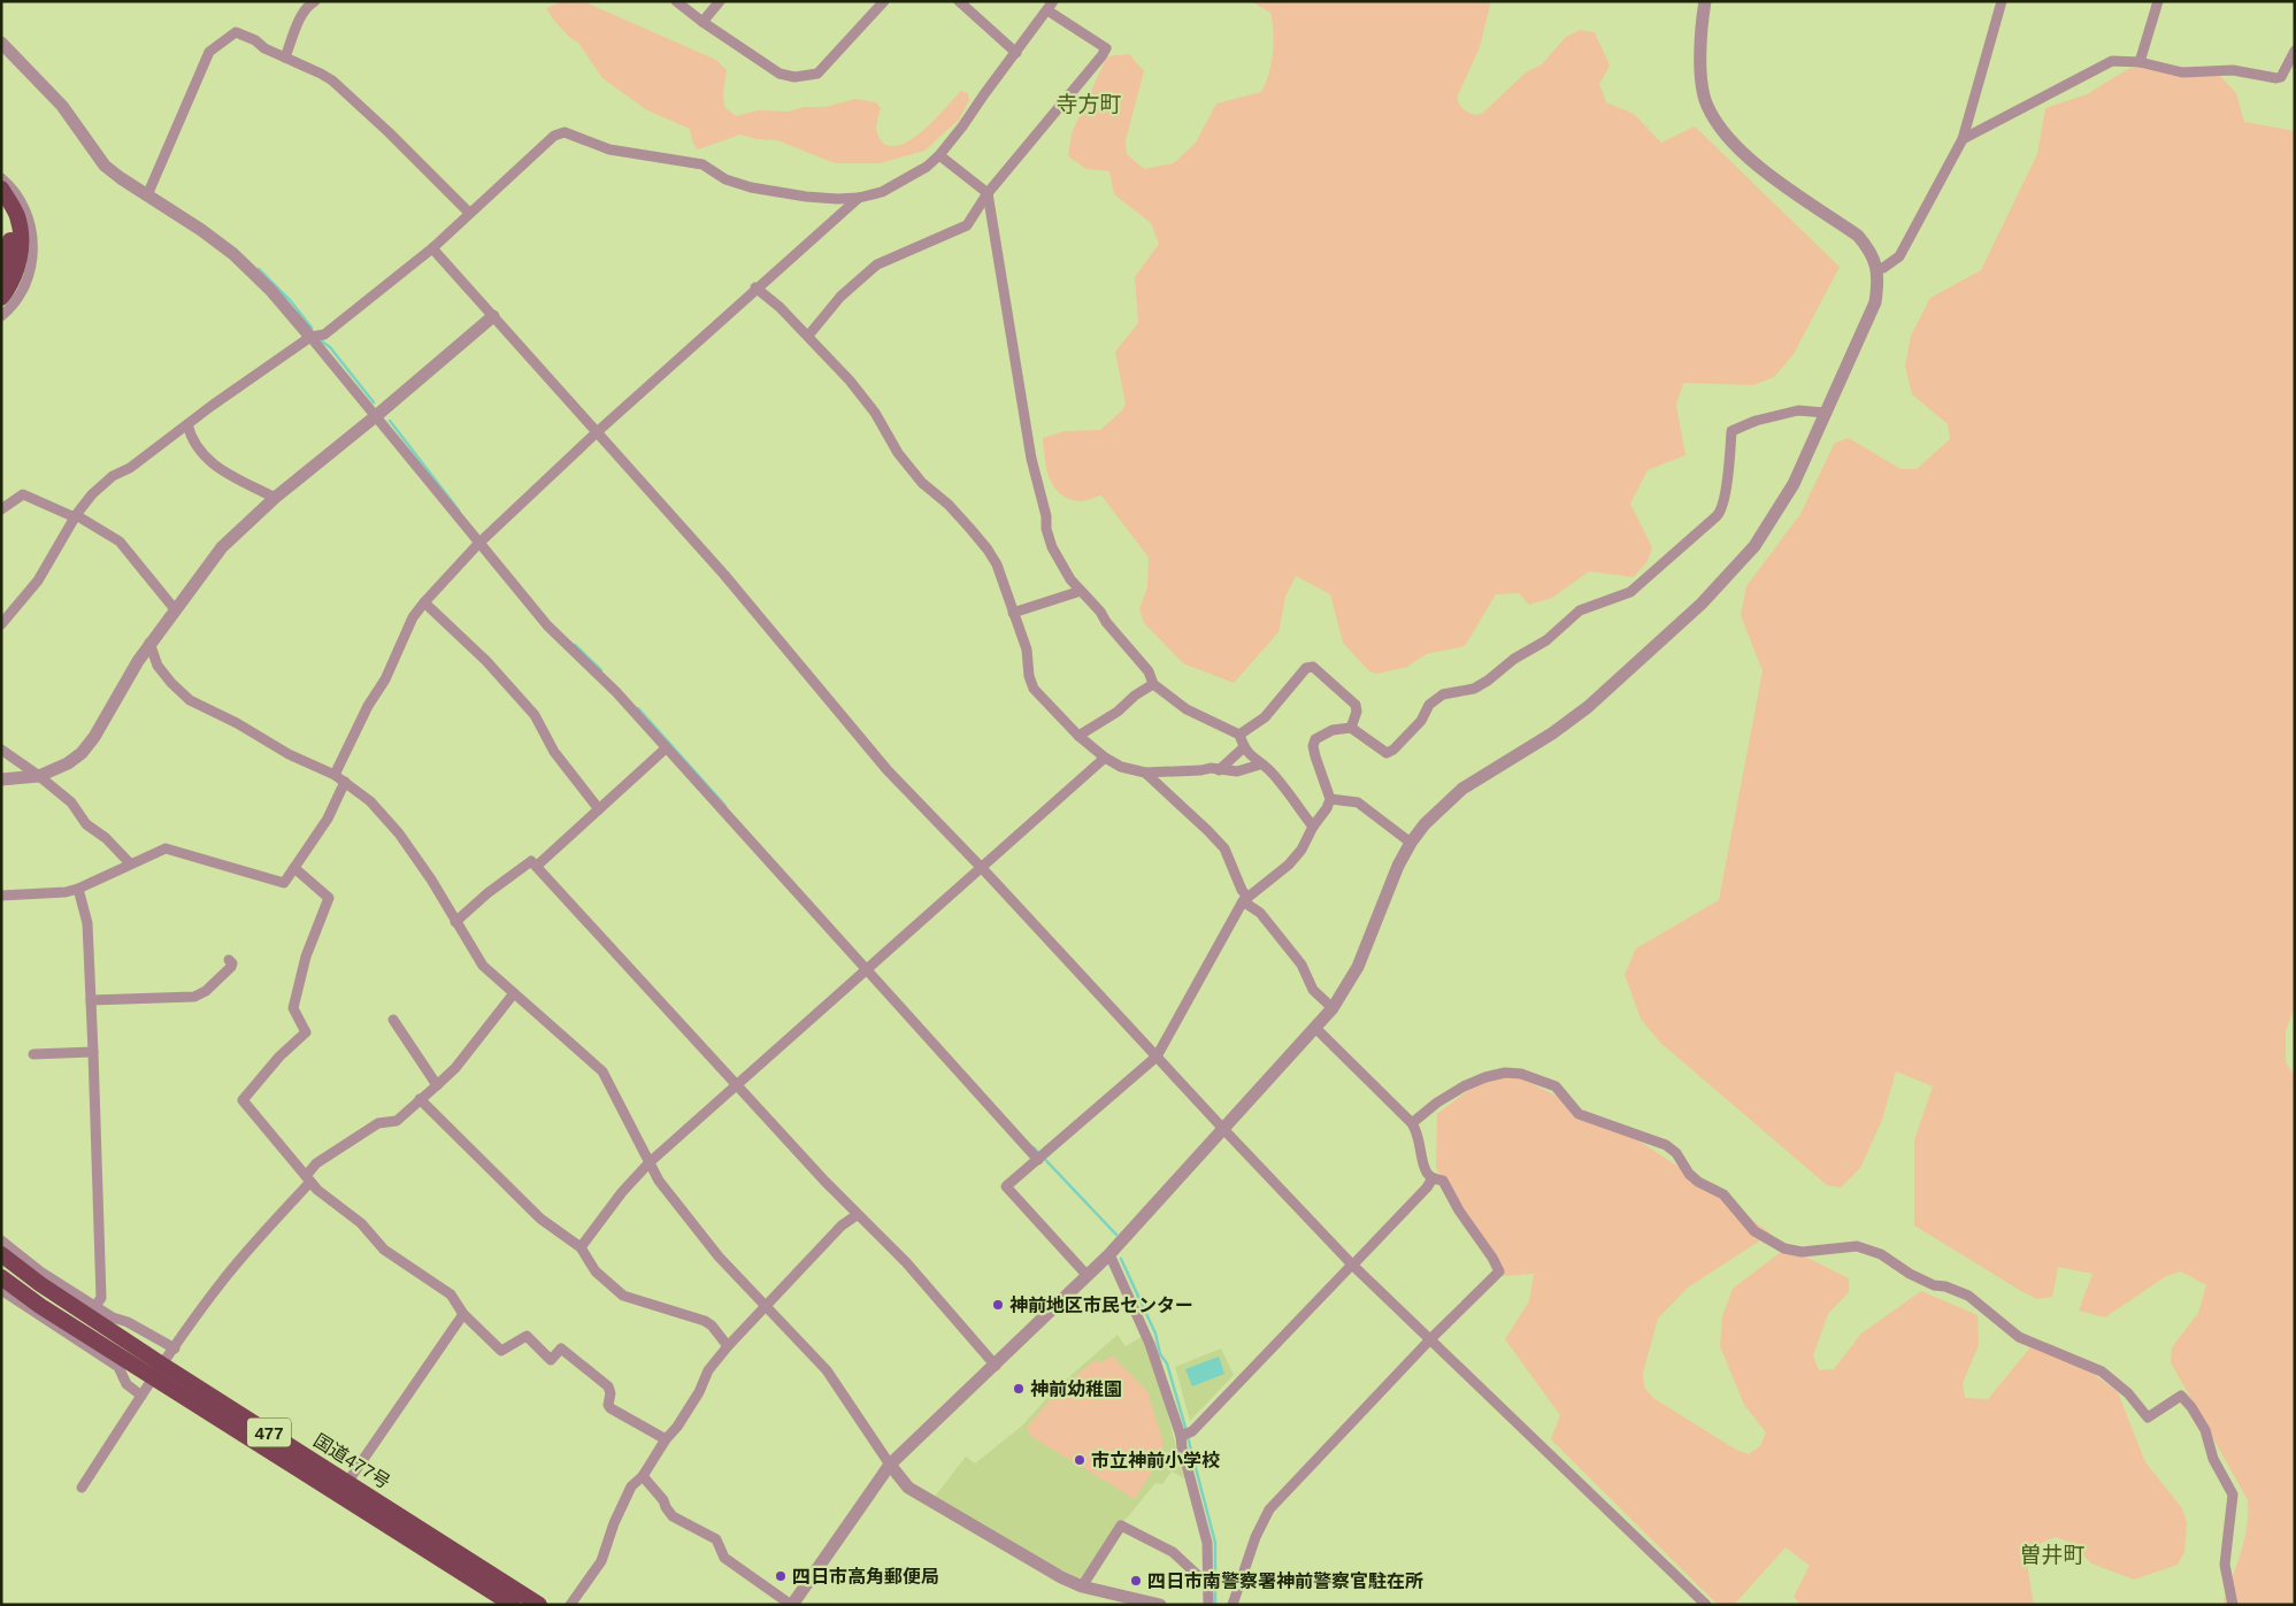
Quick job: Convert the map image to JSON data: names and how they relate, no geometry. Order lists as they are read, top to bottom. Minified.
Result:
{"streets":{"highway":["477","国道477号"]},"districts":["寺方町","曽井町"],"places":["神前地区市民センター","神前幼稚園","市立神前小学校","四日市高角郵便局","四日市南警察署神前警察官駐在所"]}
